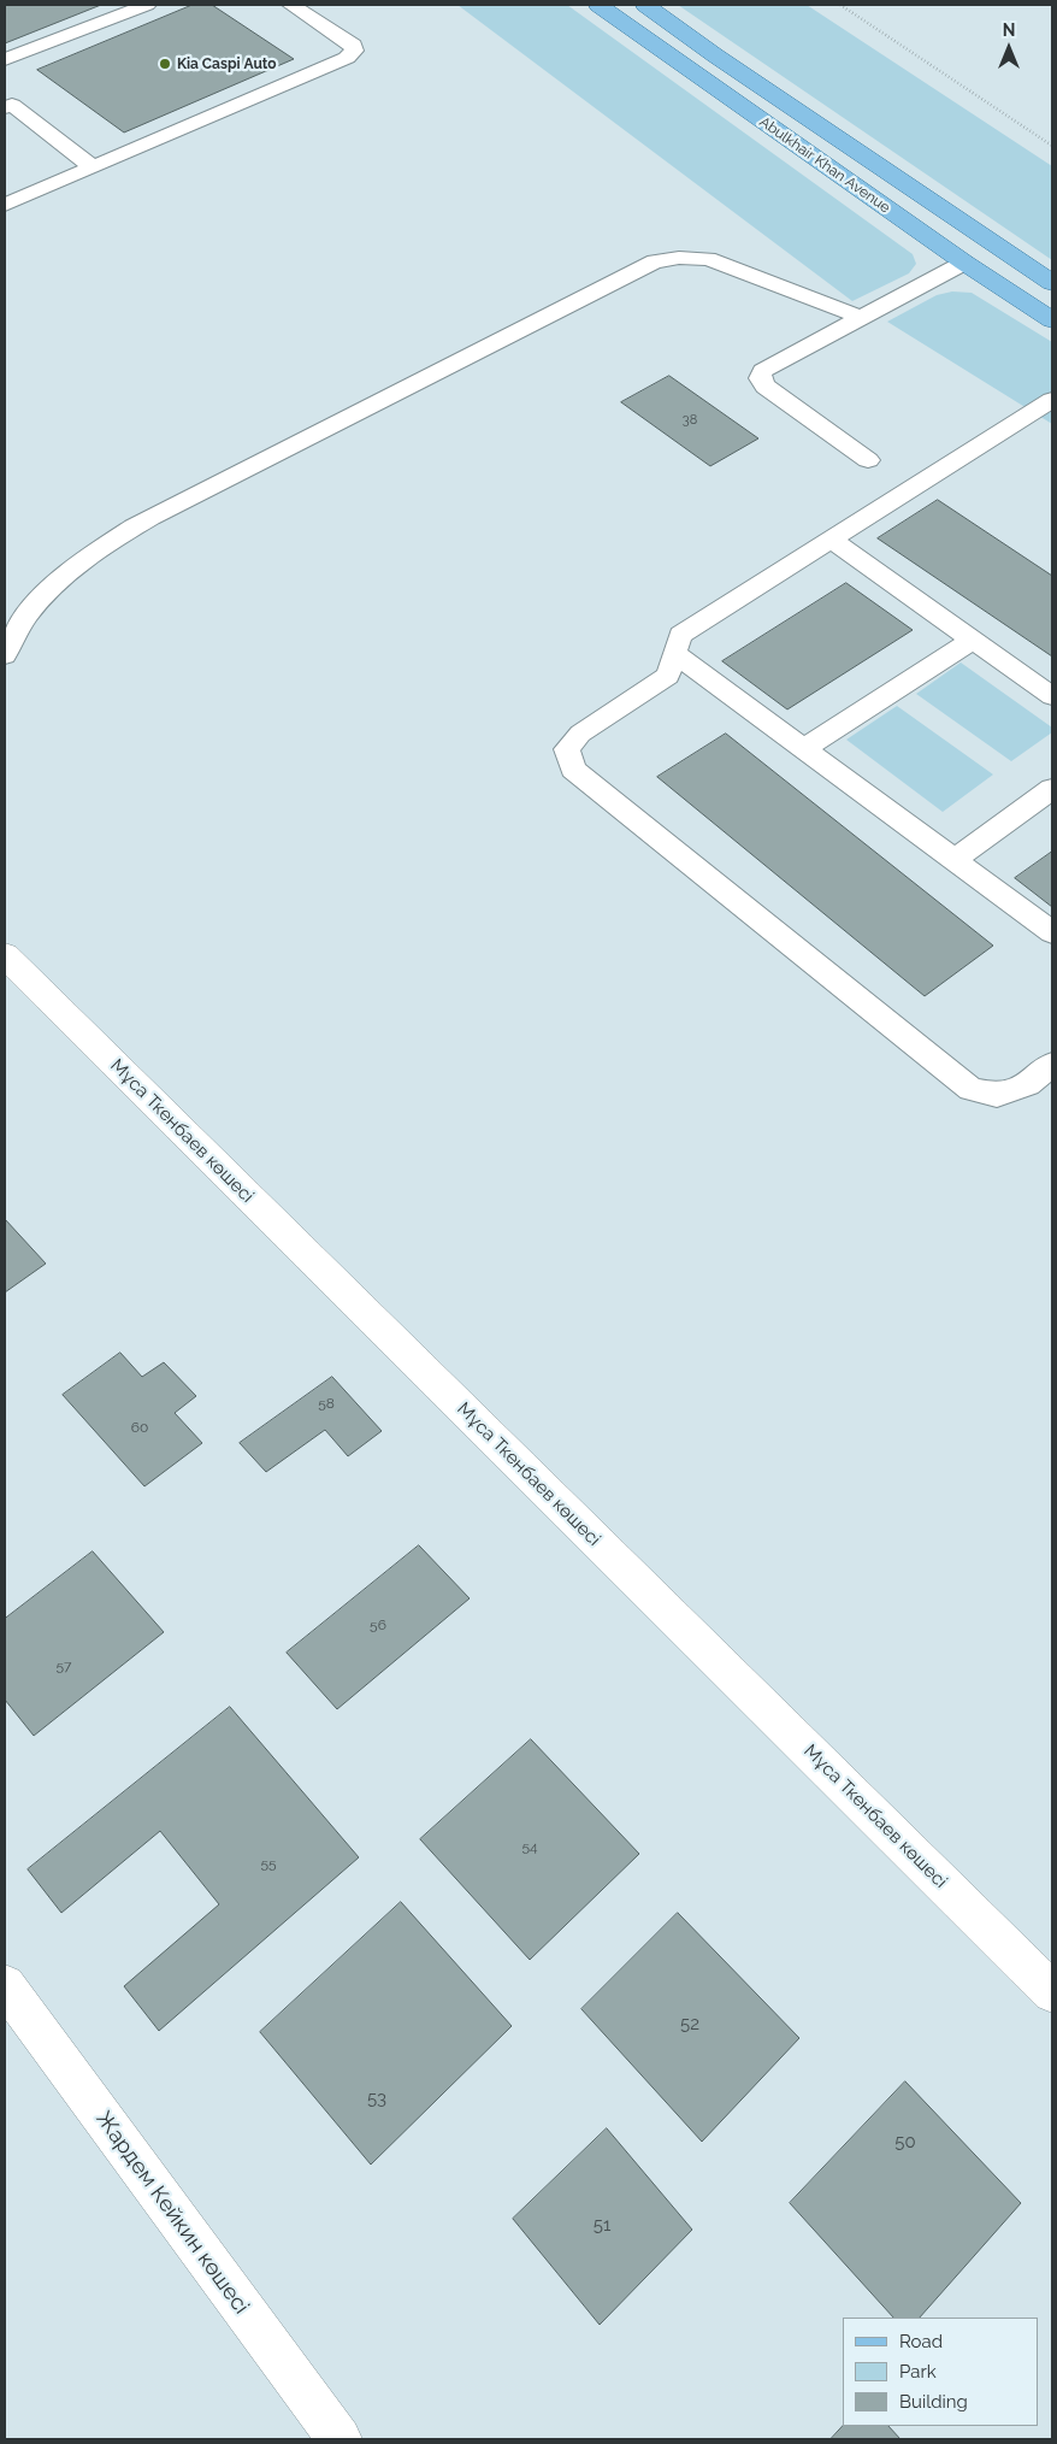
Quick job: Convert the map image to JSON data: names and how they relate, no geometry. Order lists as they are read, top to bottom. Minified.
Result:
{"streets":{"main road":["Abulkhair Khan Avenue"],"street":["Мұса Ткенбаев көшесі","Жардем Кейкин көшесі"]},"places":["Kia Caspi Auto"],"house_numbers":["38","58","60","56","57","54","55","52","53","50","51"],"legend":["Road","Park","Building"],"north":"top"}
